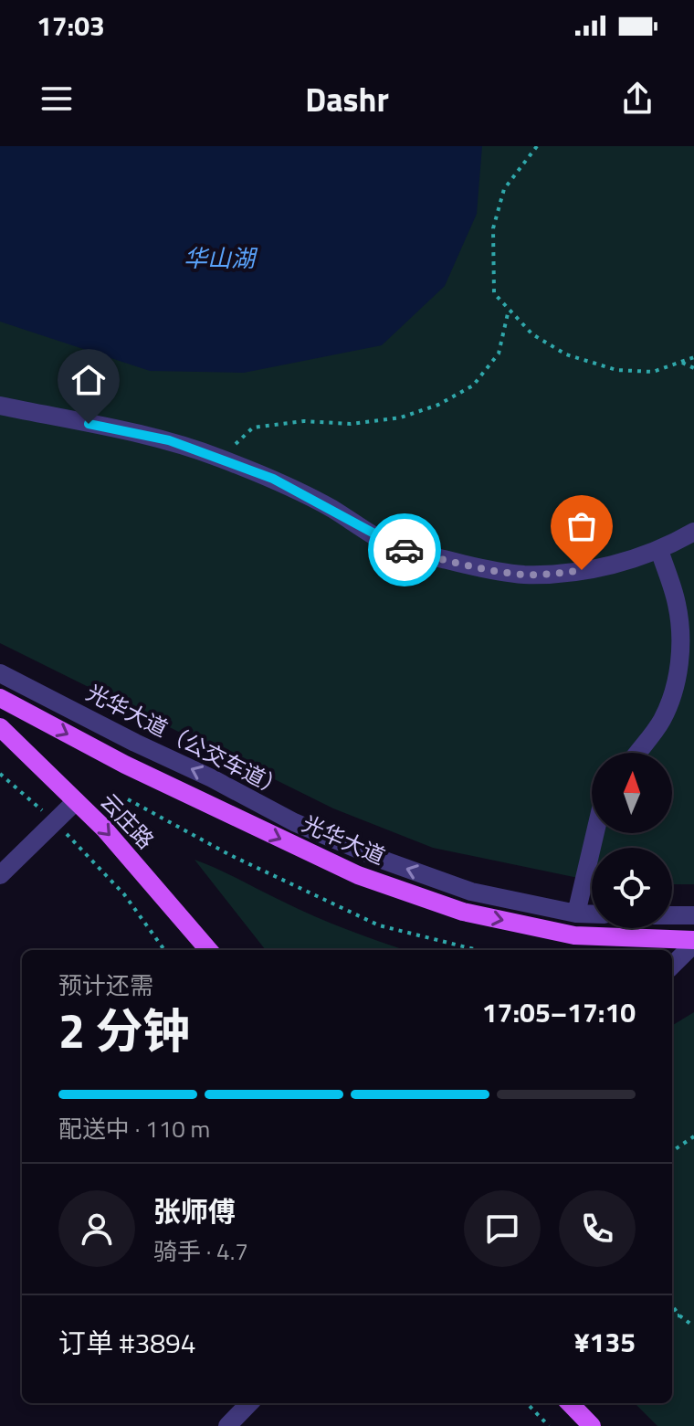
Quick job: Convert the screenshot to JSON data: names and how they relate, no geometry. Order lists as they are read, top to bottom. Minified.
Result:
{"streets":{"main road":["云庄路","光华大道"],"street":["光华大道（公交车道）"]},"one_way":["光华大道（公交车道）","云庄路","光华大道"],"water":["华山湖"],"north":"top","page":{"status":"17:03","header":"Dashr","heading":["2 分钟","预计还需","17:05–17:10"],"panel":["张师傅","骑手 · 4.7","订单 #3894","¥135"],"bar":"配送中 · 110 m"}}
